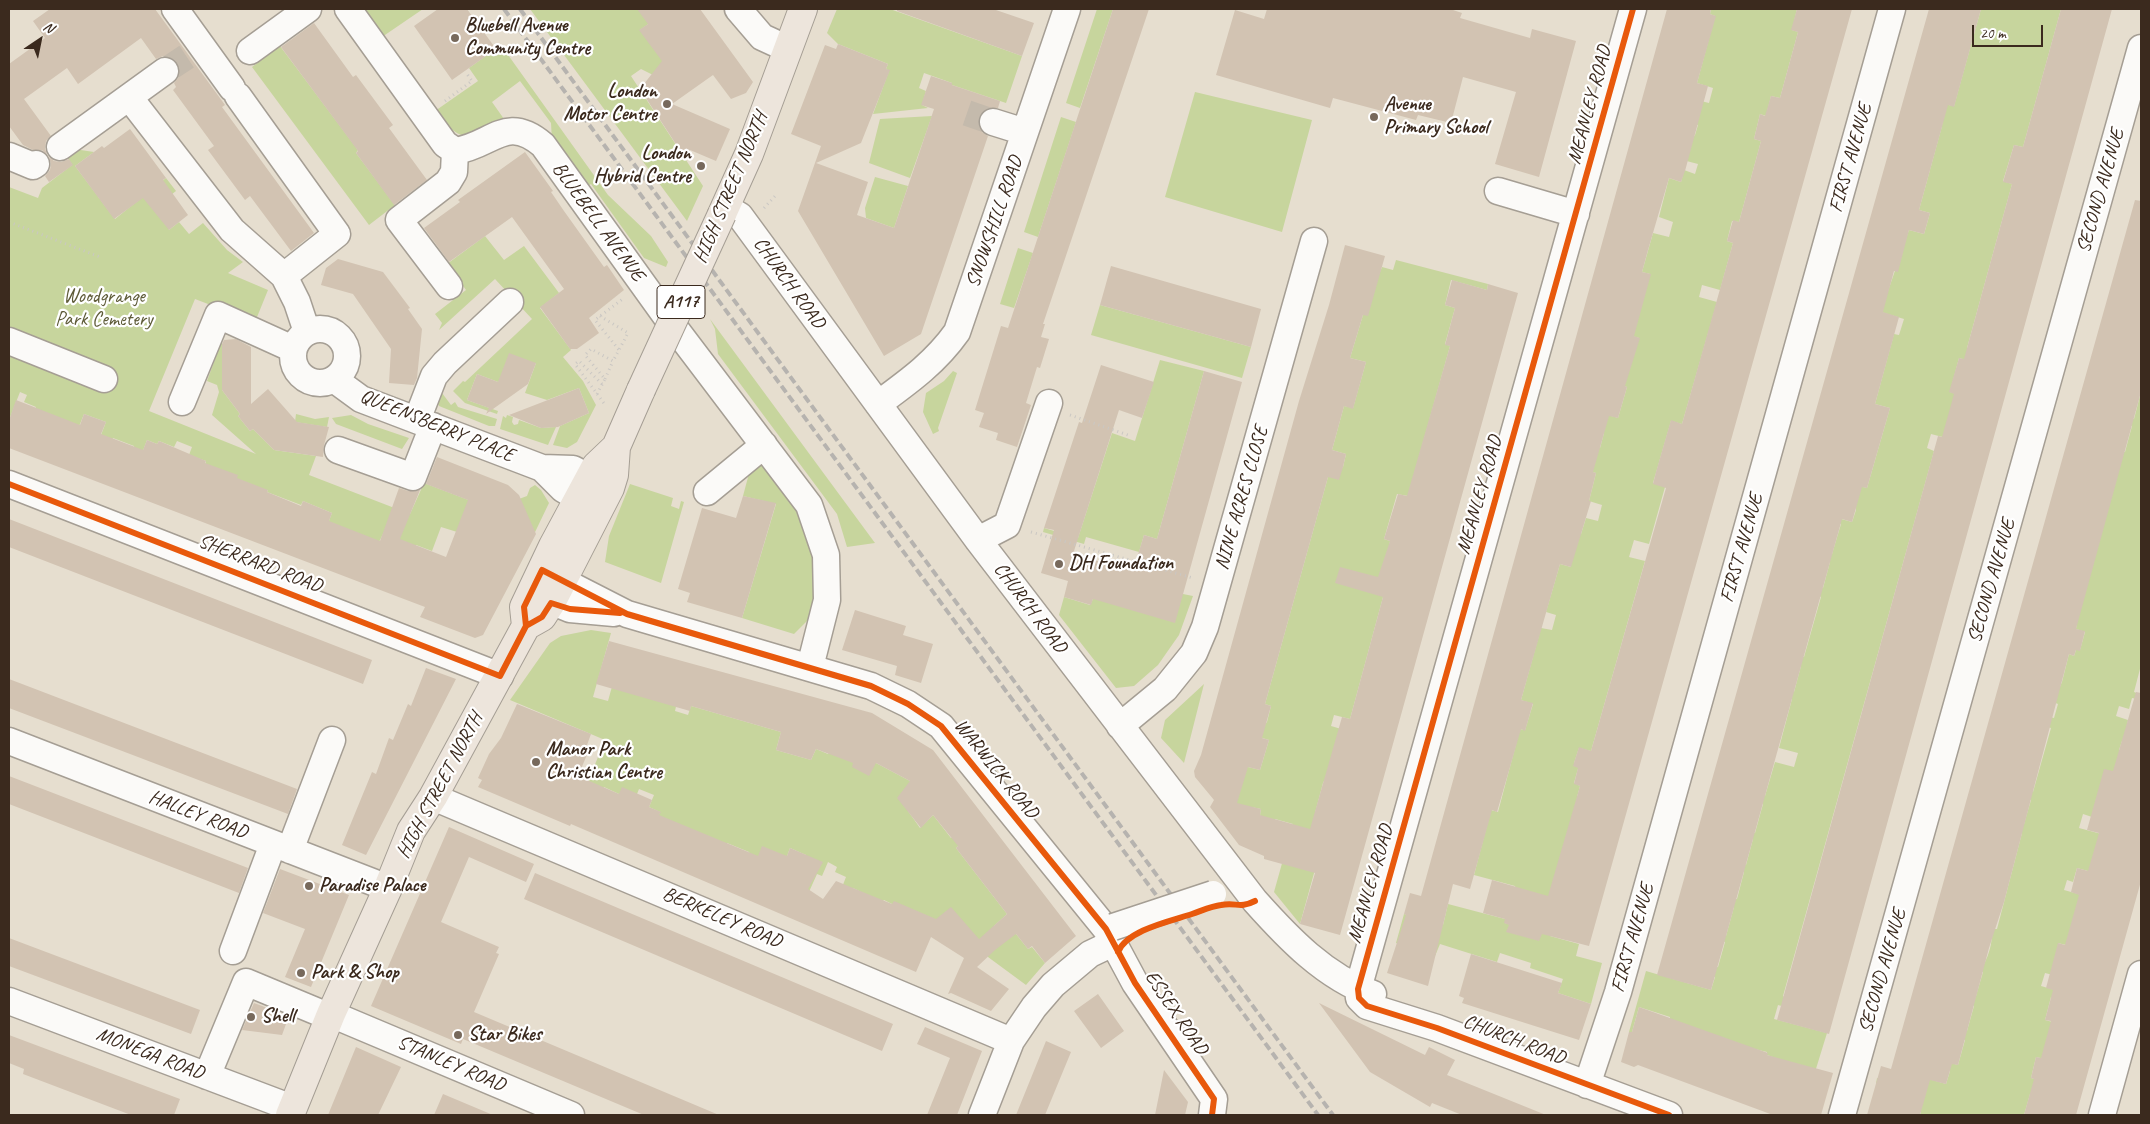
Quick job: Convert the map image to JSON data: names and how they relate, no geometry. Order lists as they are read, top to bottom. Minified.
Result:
{"streets":{"main road":["HIGH STREET NORTH","A117"],"street":["MEANLEY ROAD","FIRST AVENUE","SECOND AVENUE","BLUEBELL AVENUE","SNOWSHILL ROAD","CHURCH ROAD","QUEENSBERRY PLACE","NINE ACRES CLOSE","SHERRARD ROAD","WARWICK ROAD","HALLEY ROAD","BERKELEY ROAD","ESSEX ROAD","MONEGA ROAD","STANLEY ROAD"]},"crossings":[["MEANLEY ROAD","CHURCH ROAD"],["FIRST AVENUE","CHURCH ROAD"],["HIGH STREET NORTH","CHURCH ROAD"],["HIGH STREET NORTH","QUEENSBERRY PLACE"],["HIGH STREET NORTH","SHERRARD ROAD"],["HIGH STREET NORTH","WARWICK ROAD"],["HIGH STREET NORTH","HALLEY ROAD"],["HIGH STREET NORTH","BERKELEY ROAD"],["HIGH STREET NORTH","MONEGA ROAD"],["HIGH STREET NORTH","STANLEY ROAD"],["BLUEBELL AVENUE","WARWICK ROAD"],["SNOWSHILL ROAD","CHURCH ROAD"],["CHURCH ROAD","NINE ACRES CLOSE"],["WARWICK ROAD","ESSEX ROAD"],["MONEGA ROAD","STANLEY ROAD"]],"parks":["Woodgrange Park Cemetery"],"places":["Bluebell Avenue Community Centre","London Motor Centre","Avenue Primary School","London Hybrid Centre","DH Foundation","Manor Park Christian Centre","Paradise Palace","Park & Shop","Shell","Star Bikes"],"scale_bar":"20 m","north":"top right"}
